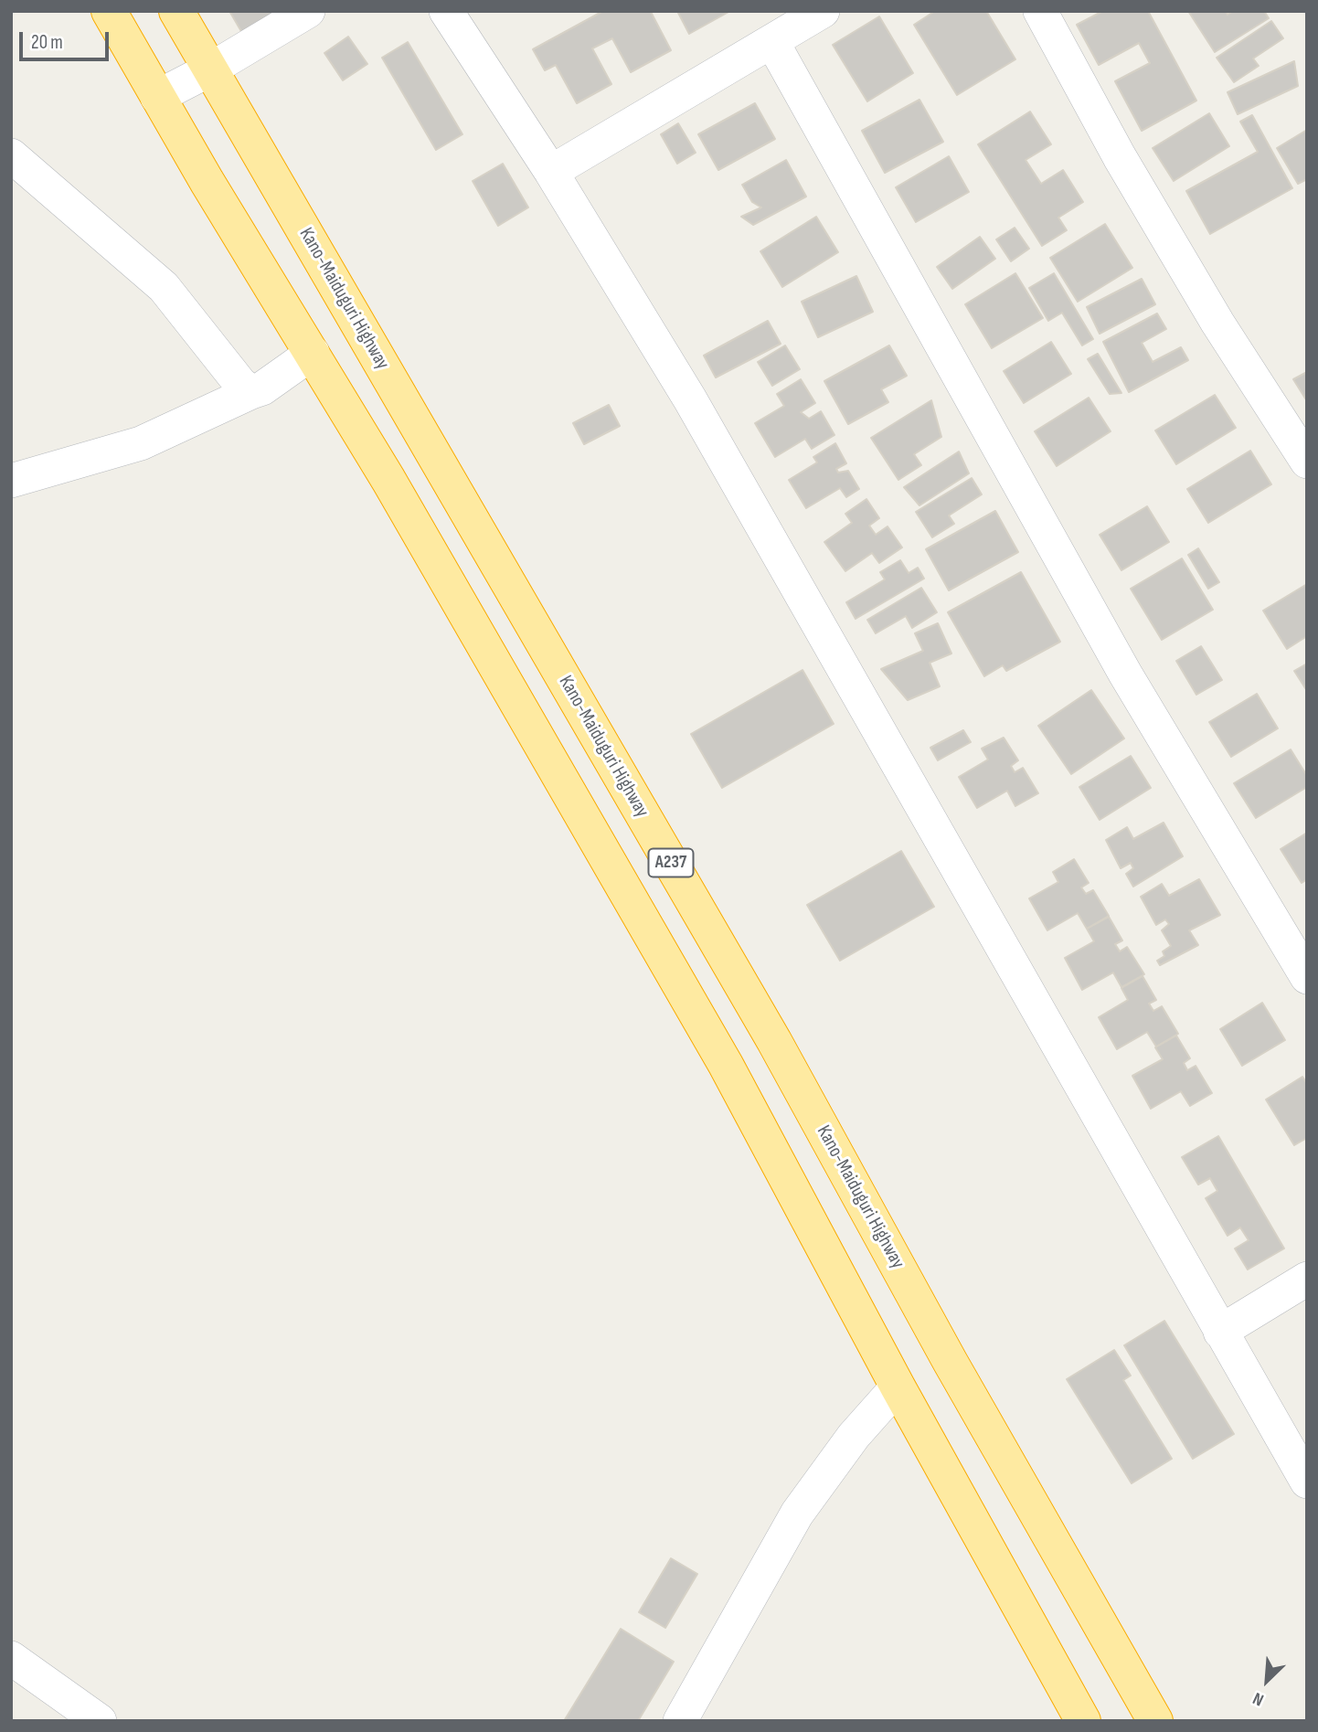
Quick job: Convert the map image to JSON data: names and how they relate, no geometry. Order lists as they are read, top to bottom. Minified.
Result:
{"streets":{"highway":["Kano-Maiduguri Highway","A237"]},"scale_bar":"20 m","north":"bottom left"}
